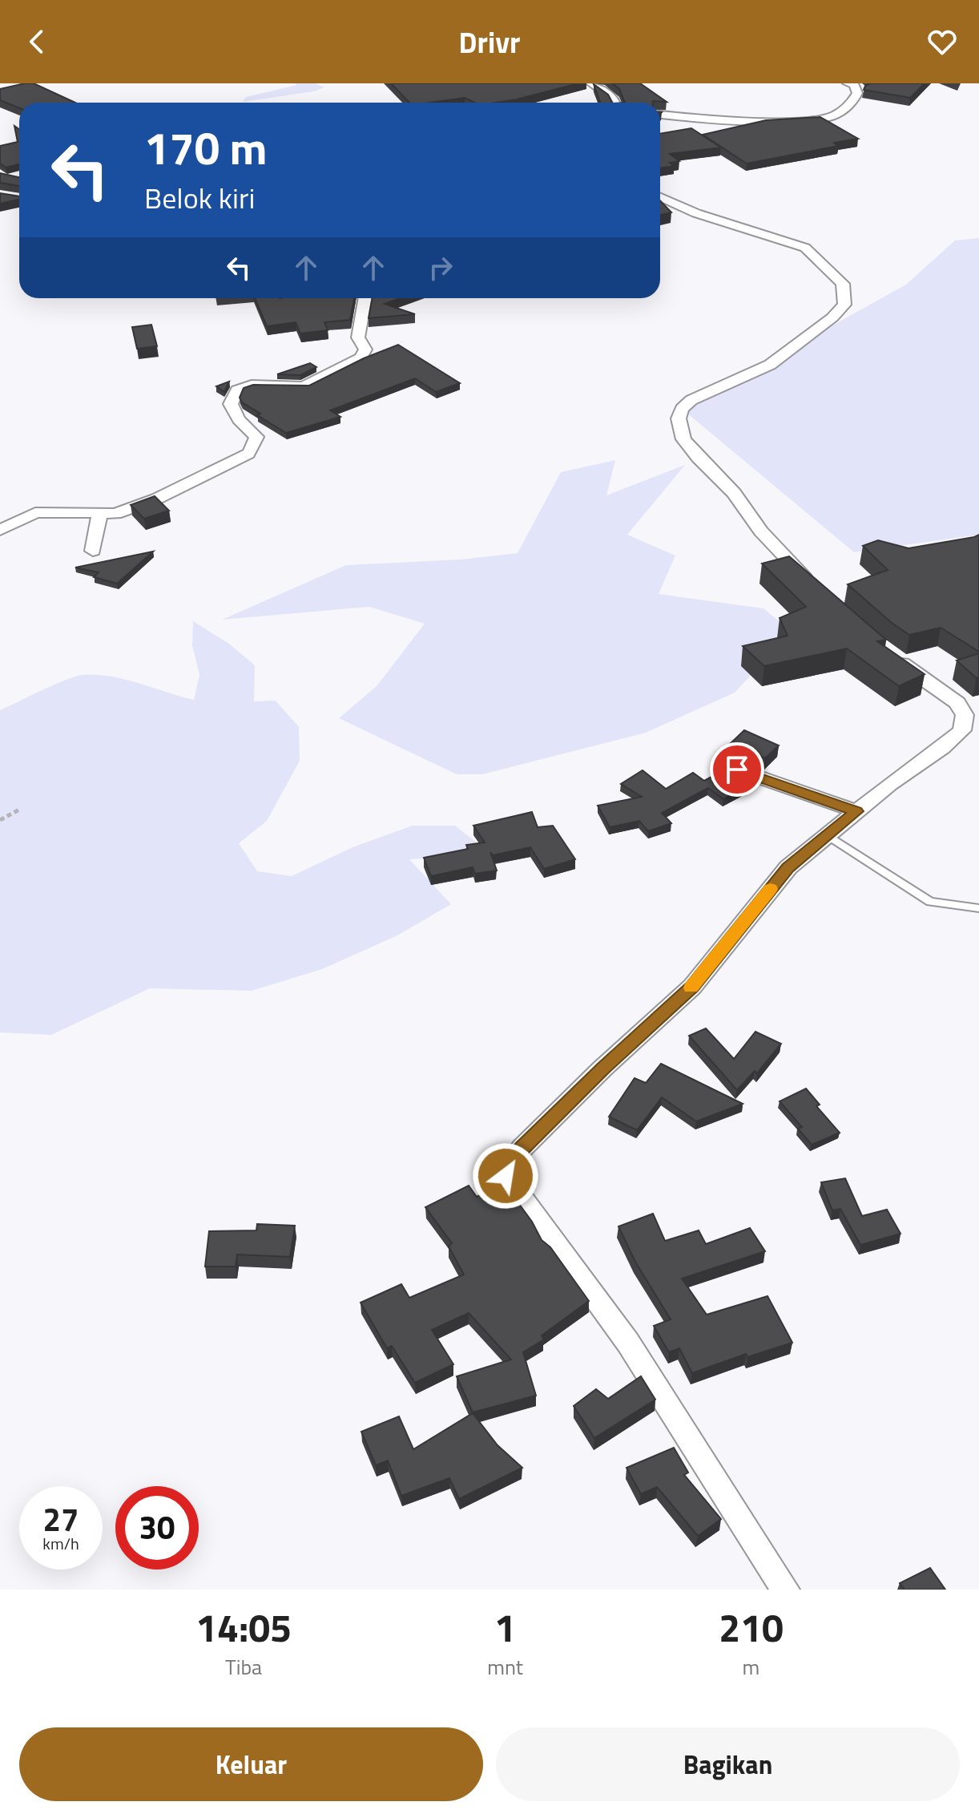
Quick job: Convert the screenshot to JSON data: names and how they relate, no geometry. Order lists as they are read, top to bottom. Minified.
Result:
{"page":{"header":"Drivr","turn":["170 m","Belok kiri"],"speed":"27 km/h","limit":"30","eta":["14:05","Tiba","1","mnt","210","m"],"buttons":["Keluar","Bagikan"]}}
